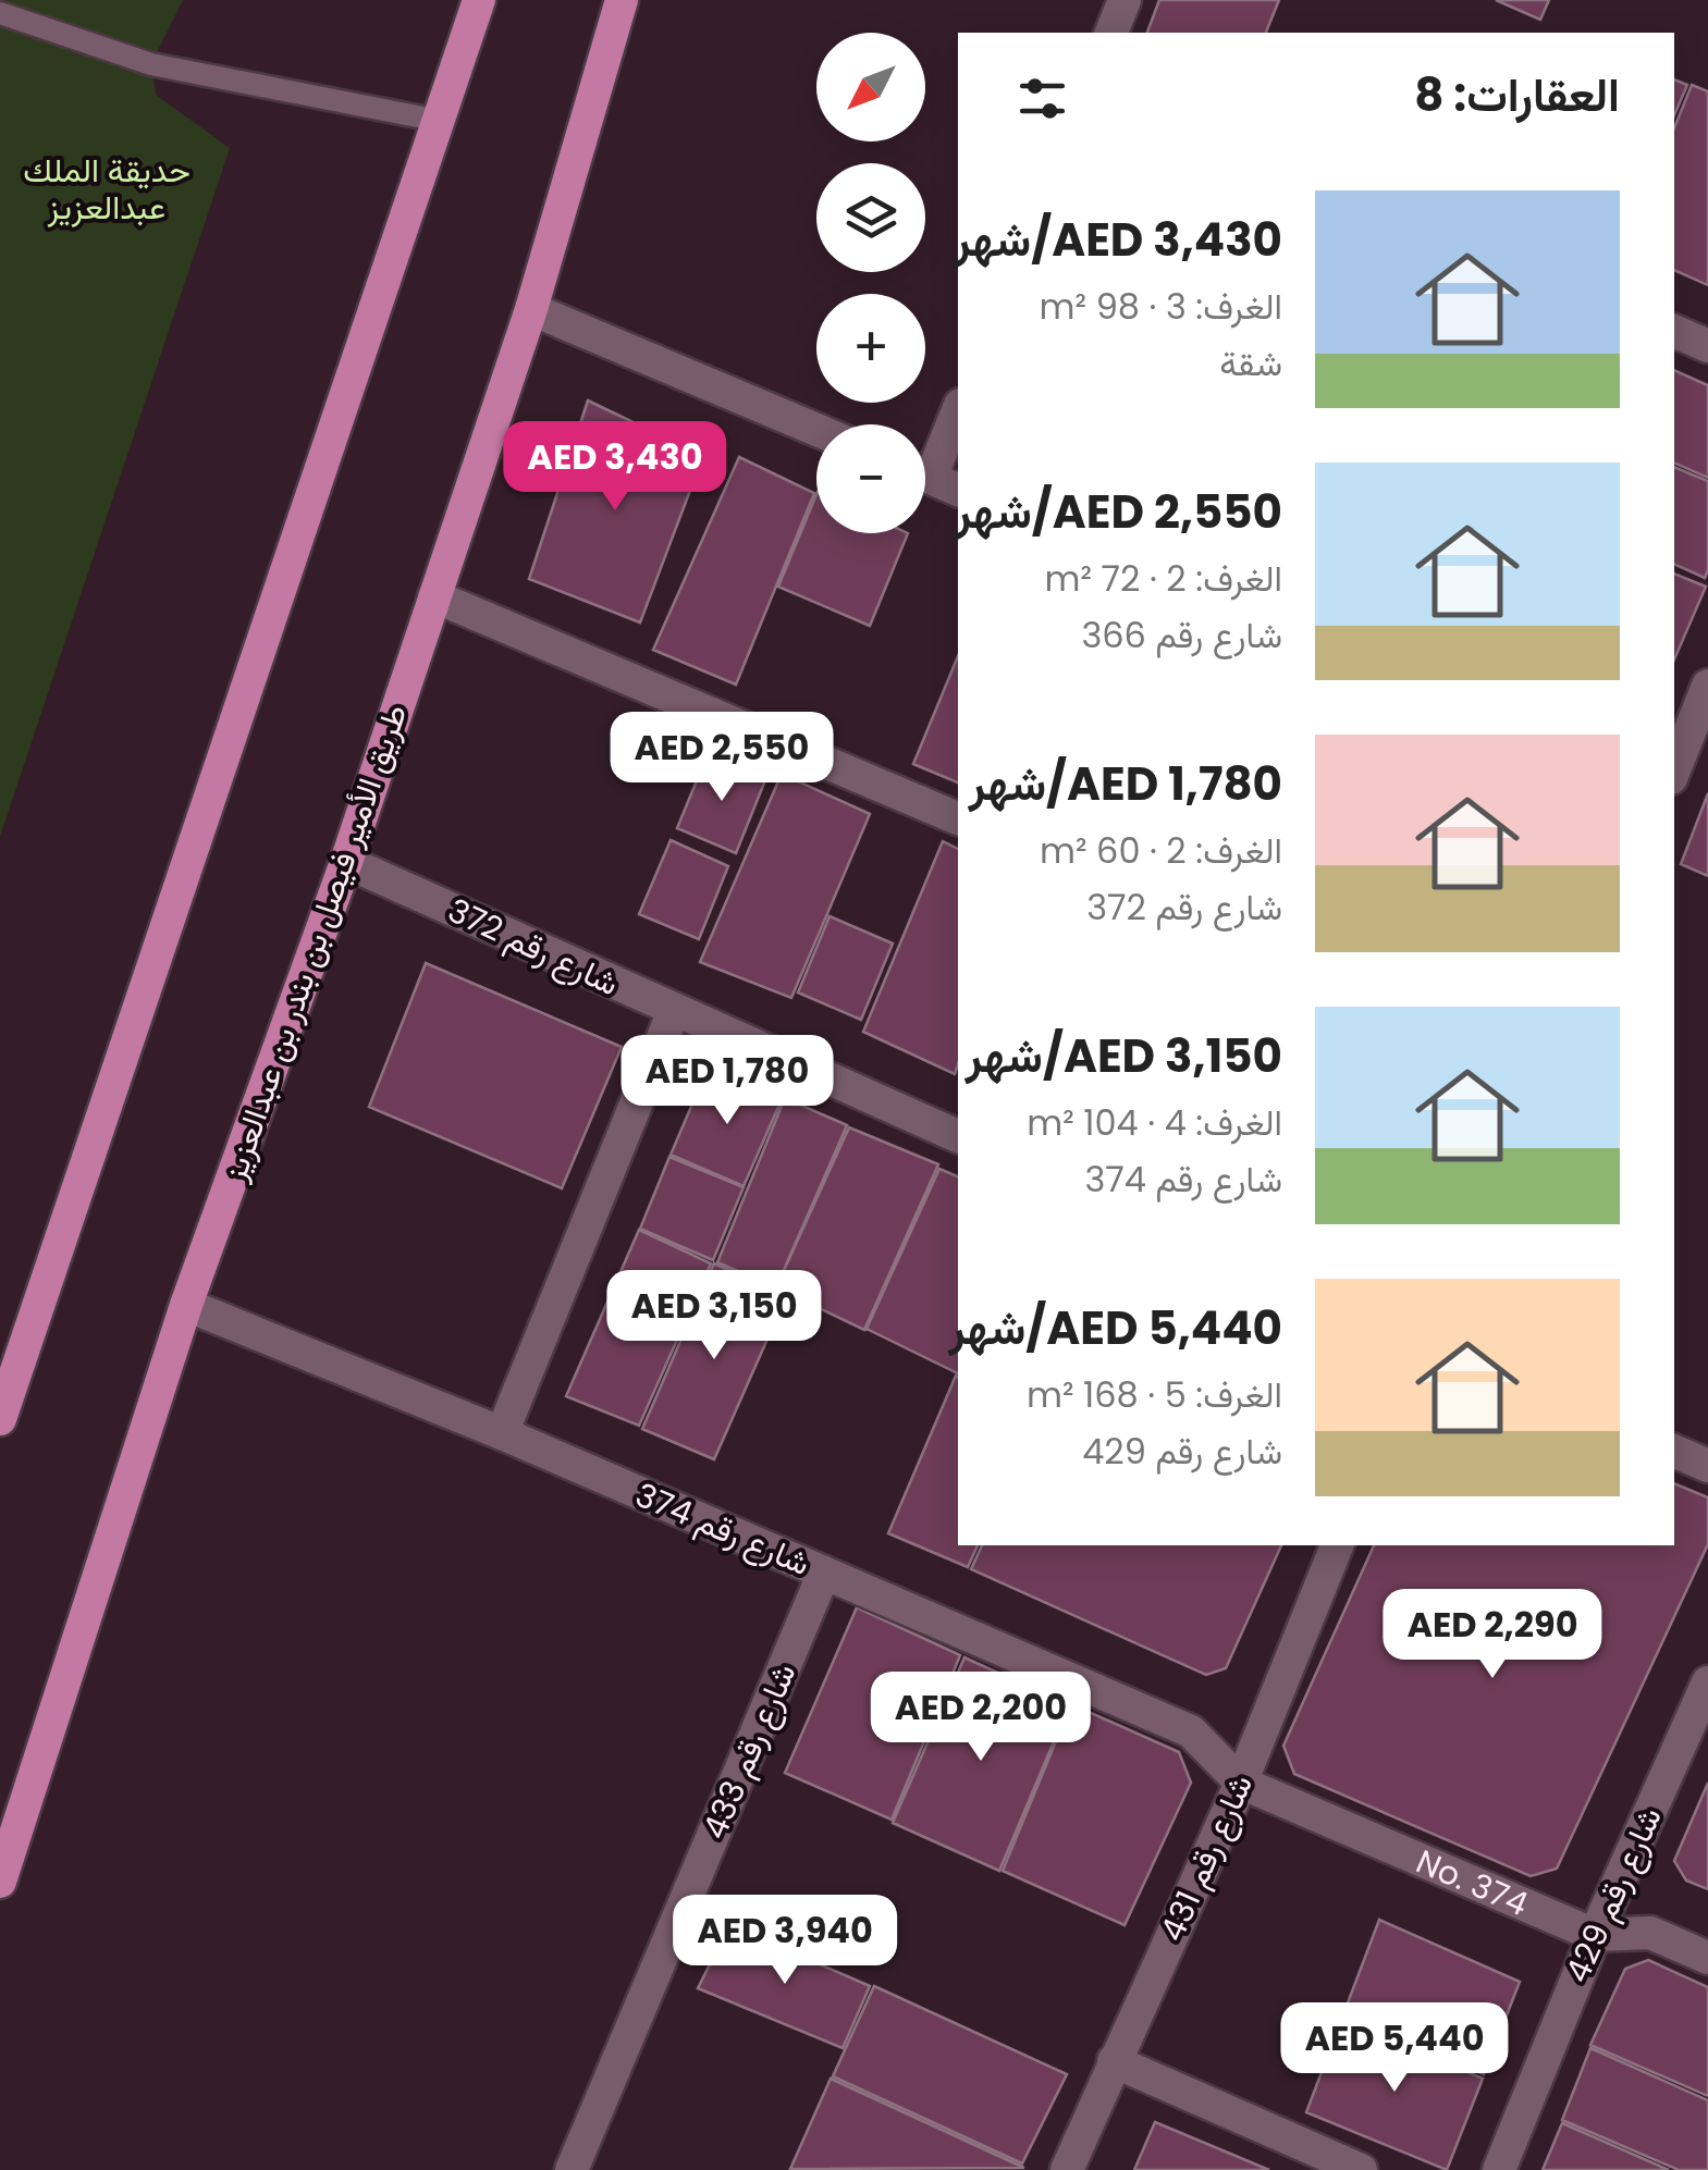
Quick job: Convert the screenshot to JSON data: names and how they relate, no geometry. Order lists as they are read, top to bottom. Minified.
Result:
{"streets":{"main road":["طريق الأمير فيصل بن بندر بن عبدالعزيز"],"street":["شارع رقم 372","شارع رقم 374","شارع رقم 433","شارع رقم 431","No. 374","شارع رقم 429"]},"crossings":[["طريق الأمير فيصل بن بندر بن عبدالعزيز","شارع رقم 372"],["طريق الأمير فيصل بن بندر بن عبدالعزيز","شارع رقم 374"],["شارع رقم 374","شارع رقم 433"],["شارع رقم 374","شارع رقم 431"],["شارع رقم 374","No. 374"],["شارع رقم 431","No. 374"],["No. 374","شارع رقم 429"]],"parks":["حديقة الملك عبدالعزيز"],"north":"bottom left","page":{"map_buttons":["+","−"],"heading":"العقارات: 8","list":[{"name":"AED 3,430/شهر","note":"الغرف: 3 · 98 m² · شقة"},{"name":"AED 2,550/شهر","note":"الغرف: 2 · 72 m² · شارع رقم 366"},{"name":"AED 1,780/شهر","note":"الغرف: 2 · 60 m² · شارع رقم 372"},{"name":"AED 3,150/شهر","note":"الغرف: 4 · 104 m² · شارع رقم 374"},{"name":"AED 5,440/شهر","note":"الغرف: 5 · 168 m² · شارع رقم 429"}],"price":["AED 3,430","AED 2,550","AED 1,780","AED 3,150","AED 2,290","AED 2,200","AED 3,940","AED 5,440"]}}
